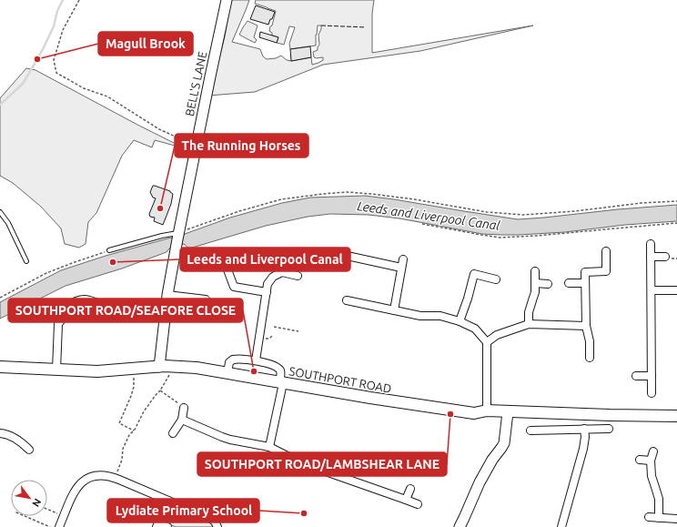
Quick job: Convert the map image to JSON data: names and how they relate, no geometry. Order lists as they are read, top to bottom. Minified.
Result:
{"streets":{"main road":["SOUTHPORT ROAD"],"street":["BELL'S LANE"]},"crossings":[["BELL'S LANE","SOUTHPORT ROAD"]],"water":["Leeds and Liverpool Canal"],"places":["Magull Brook","The Running Horses","Leeds and Liverpool Canal","SOUTHPORT ROAD/SEAFORE CLOSE","SOUTHPORT ROAD/LAMBSHEAR LANE","Lydiate Primary School"],"north":"bottom right"}
